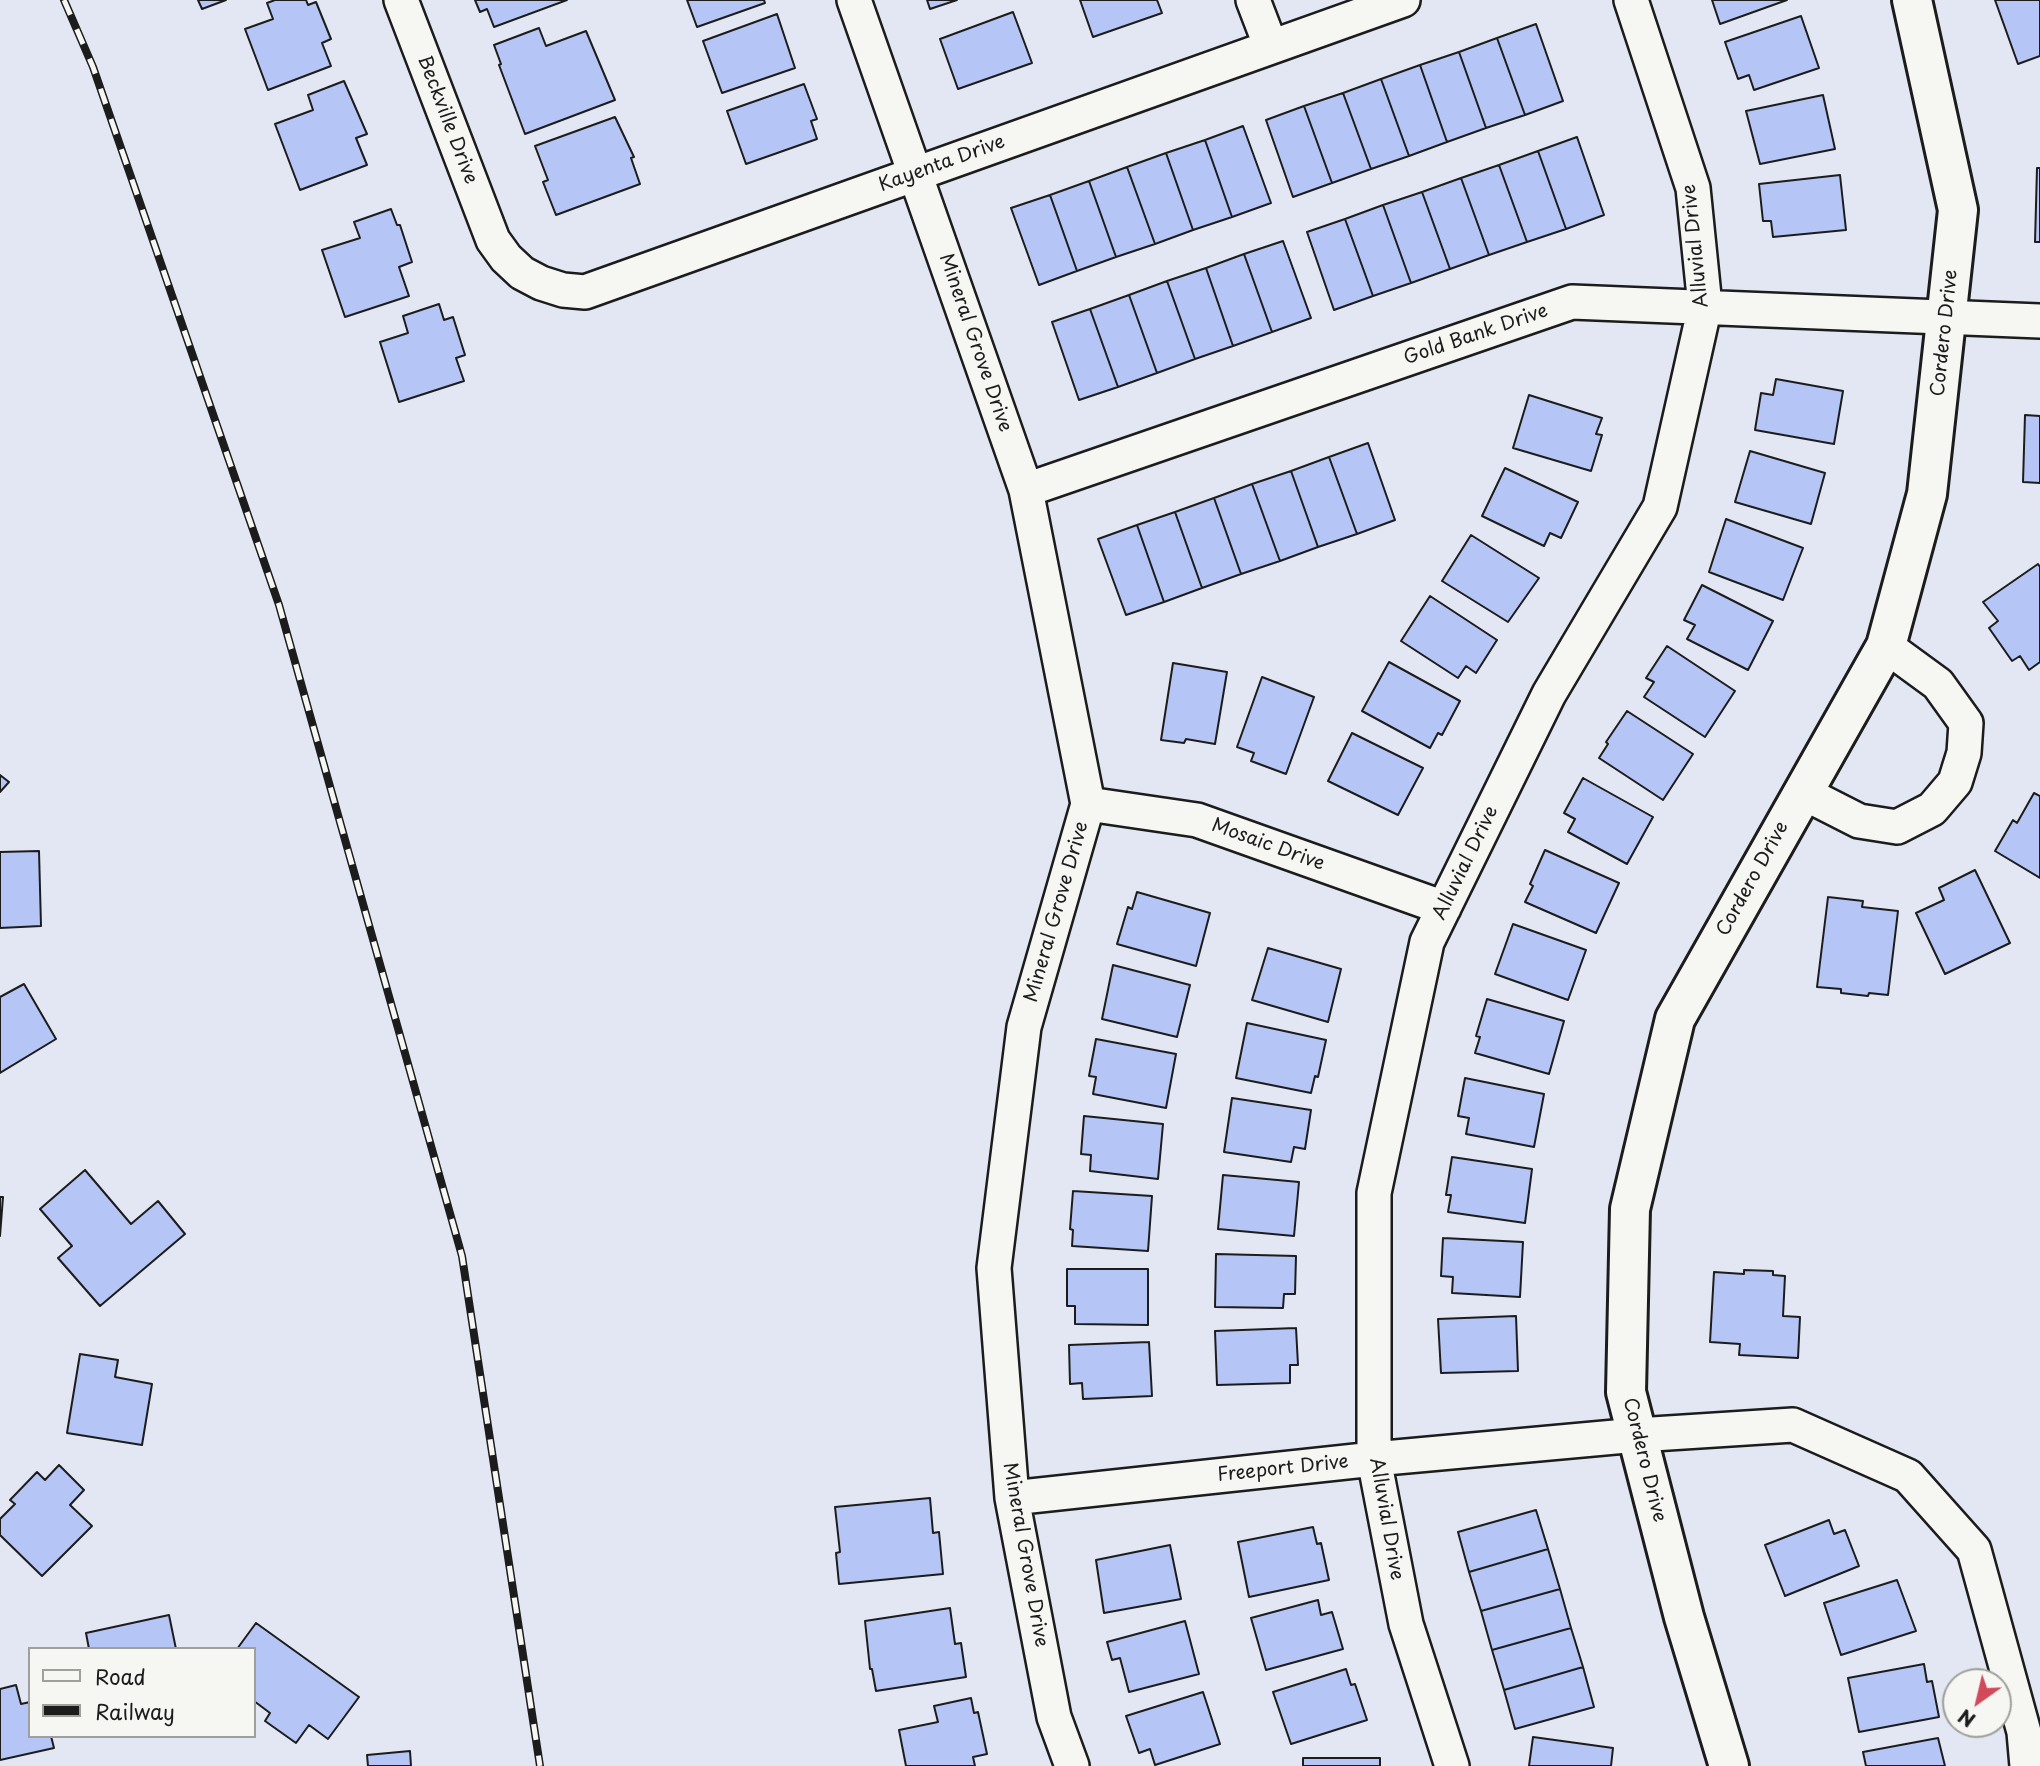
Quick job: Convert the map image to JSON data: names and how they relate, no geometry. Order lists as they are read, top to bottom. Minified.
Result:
{"streets":{"street":["Beckville Drive","Kayenta Drive","Alluvial Drive","Cordero Drive","Gold Bank Drive","Mineral Grove Drive","Mosaic Drive","Freeport Drive"]},"crossings":[["Beckville Drive","Kayenta Drive"],["Kayenta Drive","Mineral Grove Drive"],["Alluvial Drive","Gold Bank Drive"],["Alluvial Drive","Mosaic Drive"],["Alluvial Drive","Freeport Drive"],["Cordero Drive","Gold Bank Drive"],["Cordero Drive","Freeport Drive"],["Gold Bank Drive","Mineral Grove Drive"],["Mineral Grove Drive","Mosaic Drive"],["Mineral Grove Drive","Freeport Drive"]],"legend":["Road","Railway"],"north":"bottom left"}
